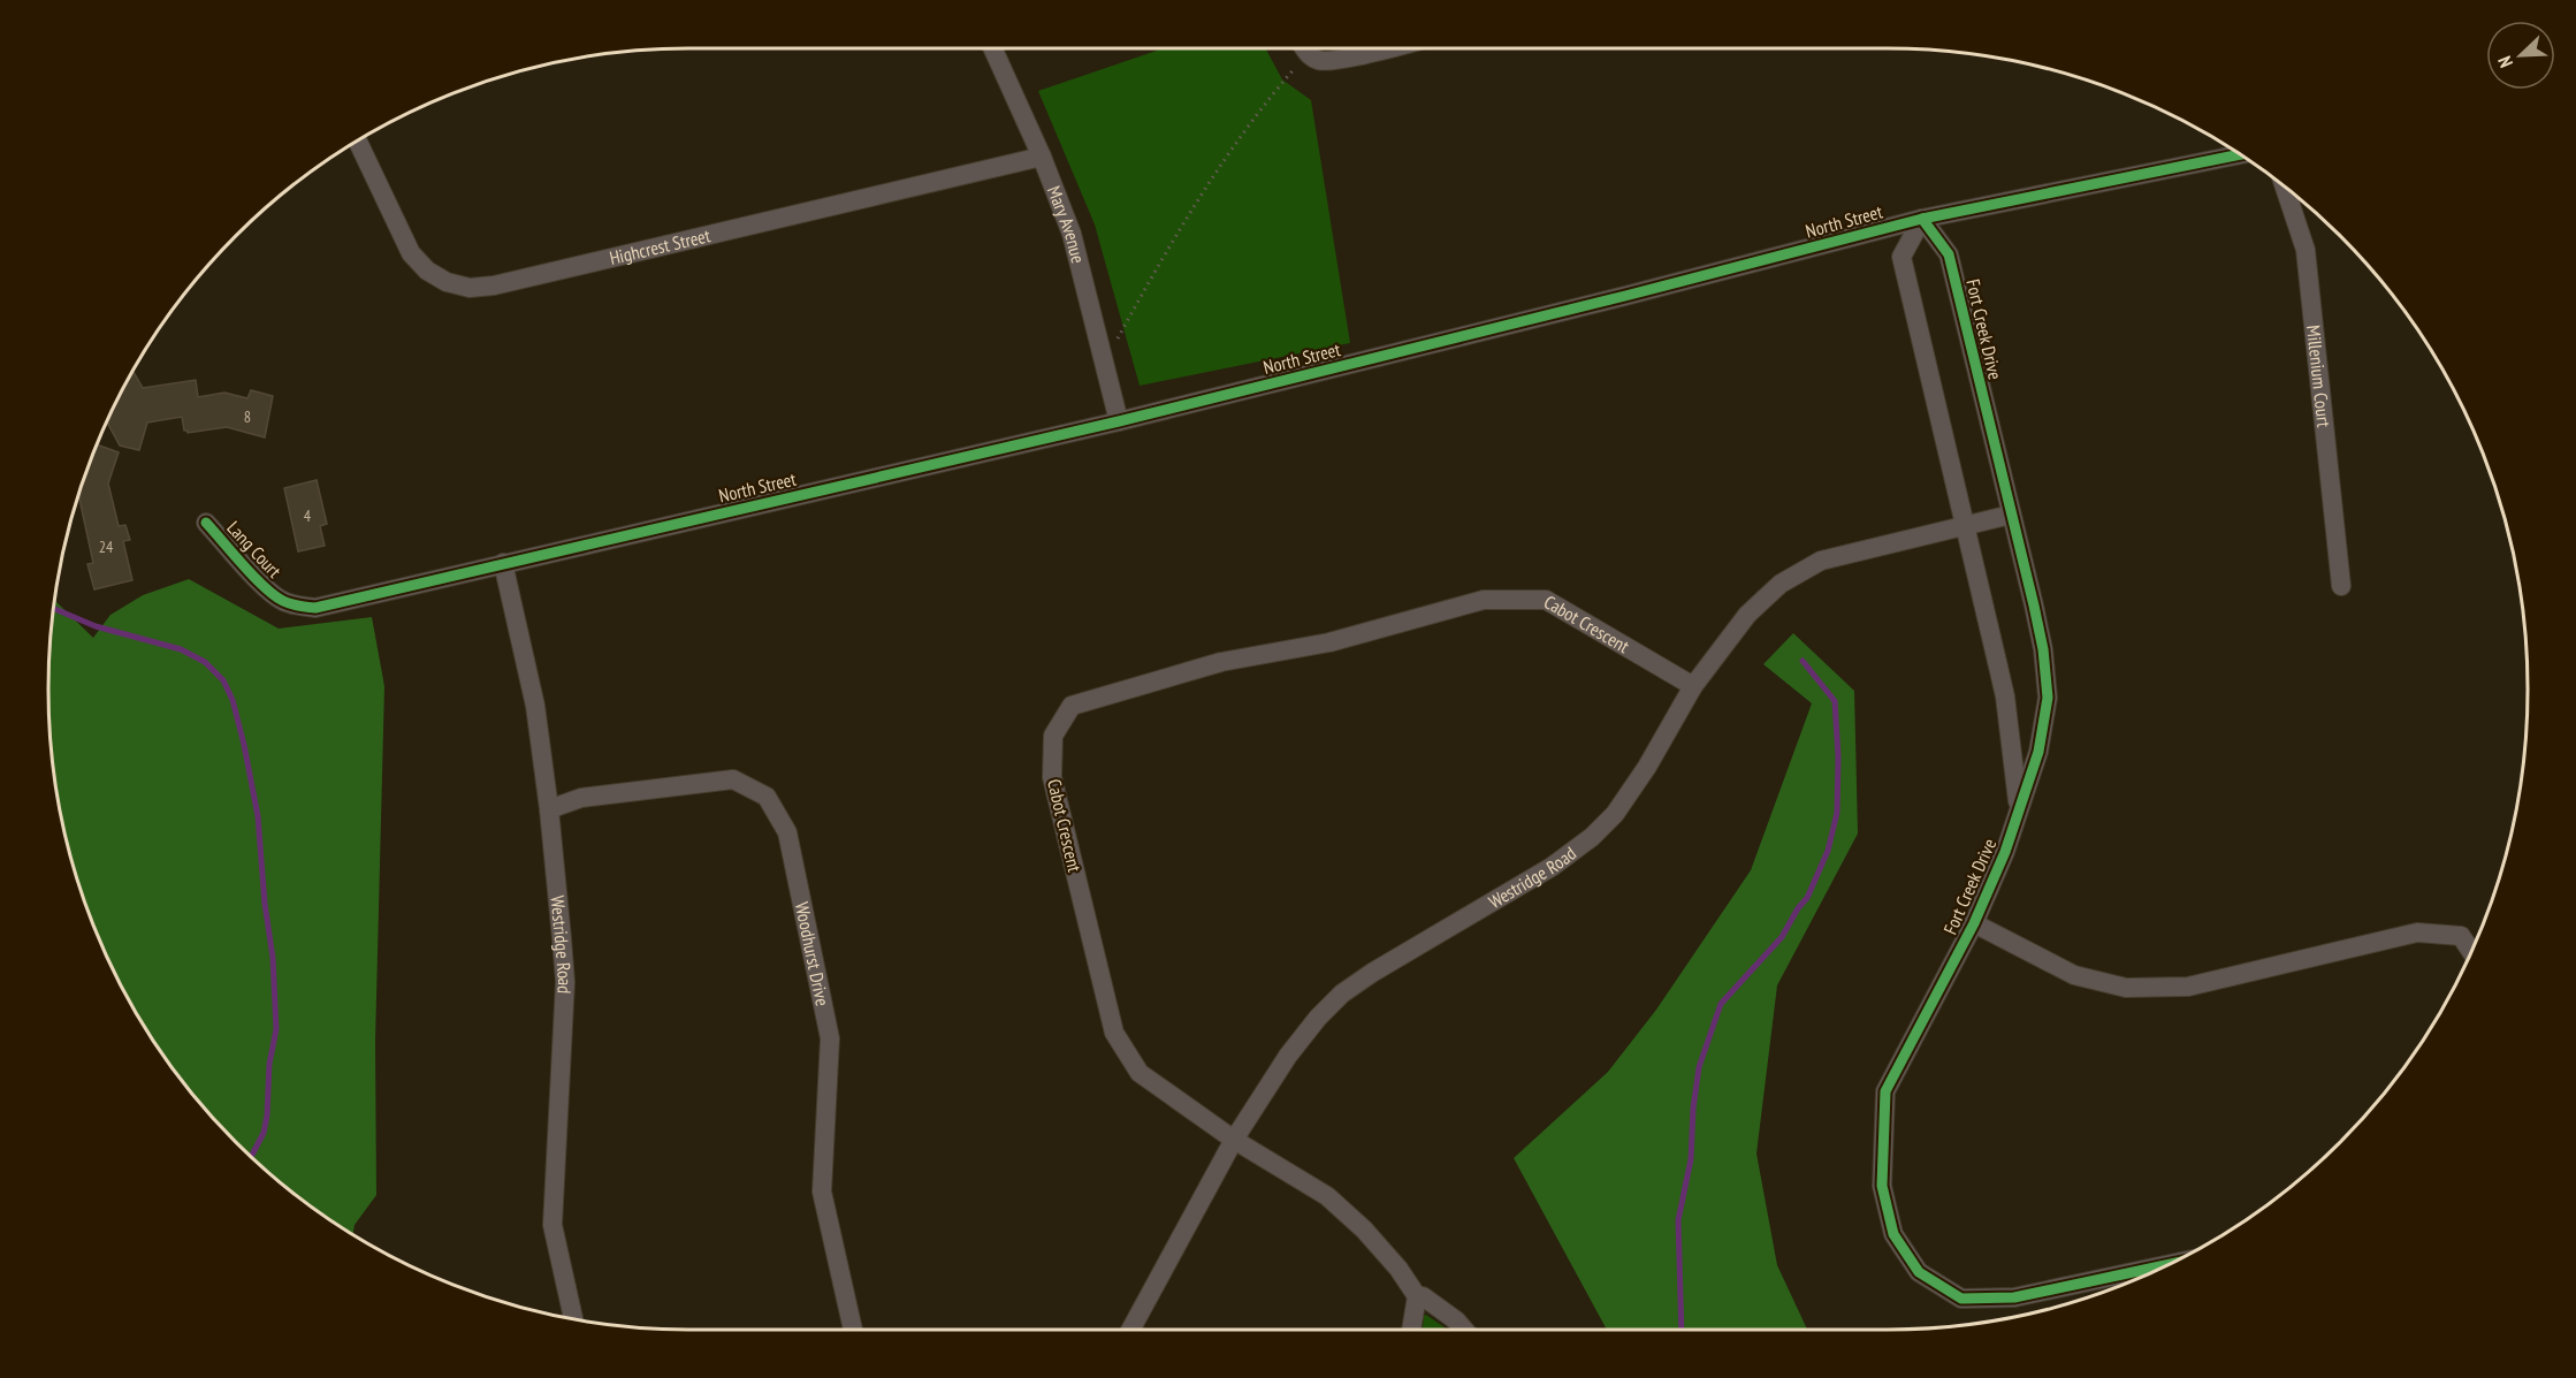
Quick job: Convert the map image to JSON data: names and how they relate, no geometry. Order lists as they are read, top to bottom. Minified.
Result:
{"streets":{"street":["North Street","Mary Avenue","Highcrest Street","Fort Creek Drive","Millenium Court","Lang Court","Cabot Crescent","Westridge Road","Woodhurst Drive"]},"crossings":[["North Street","Mary Avenue"],["North Street","Fort Creek Drive"],["North Street","Lang Court"],["North Street","Westridge Road"],["Mary Avenue","Highcrest Street"],["Fort Creek Drive","Westridge Road"],["Cabot Crescent","Westridge Road"],["Westridge Road","Woodhurst Drive"]],"house_numbers":["8","4","24"],"north":"bottom left"}
